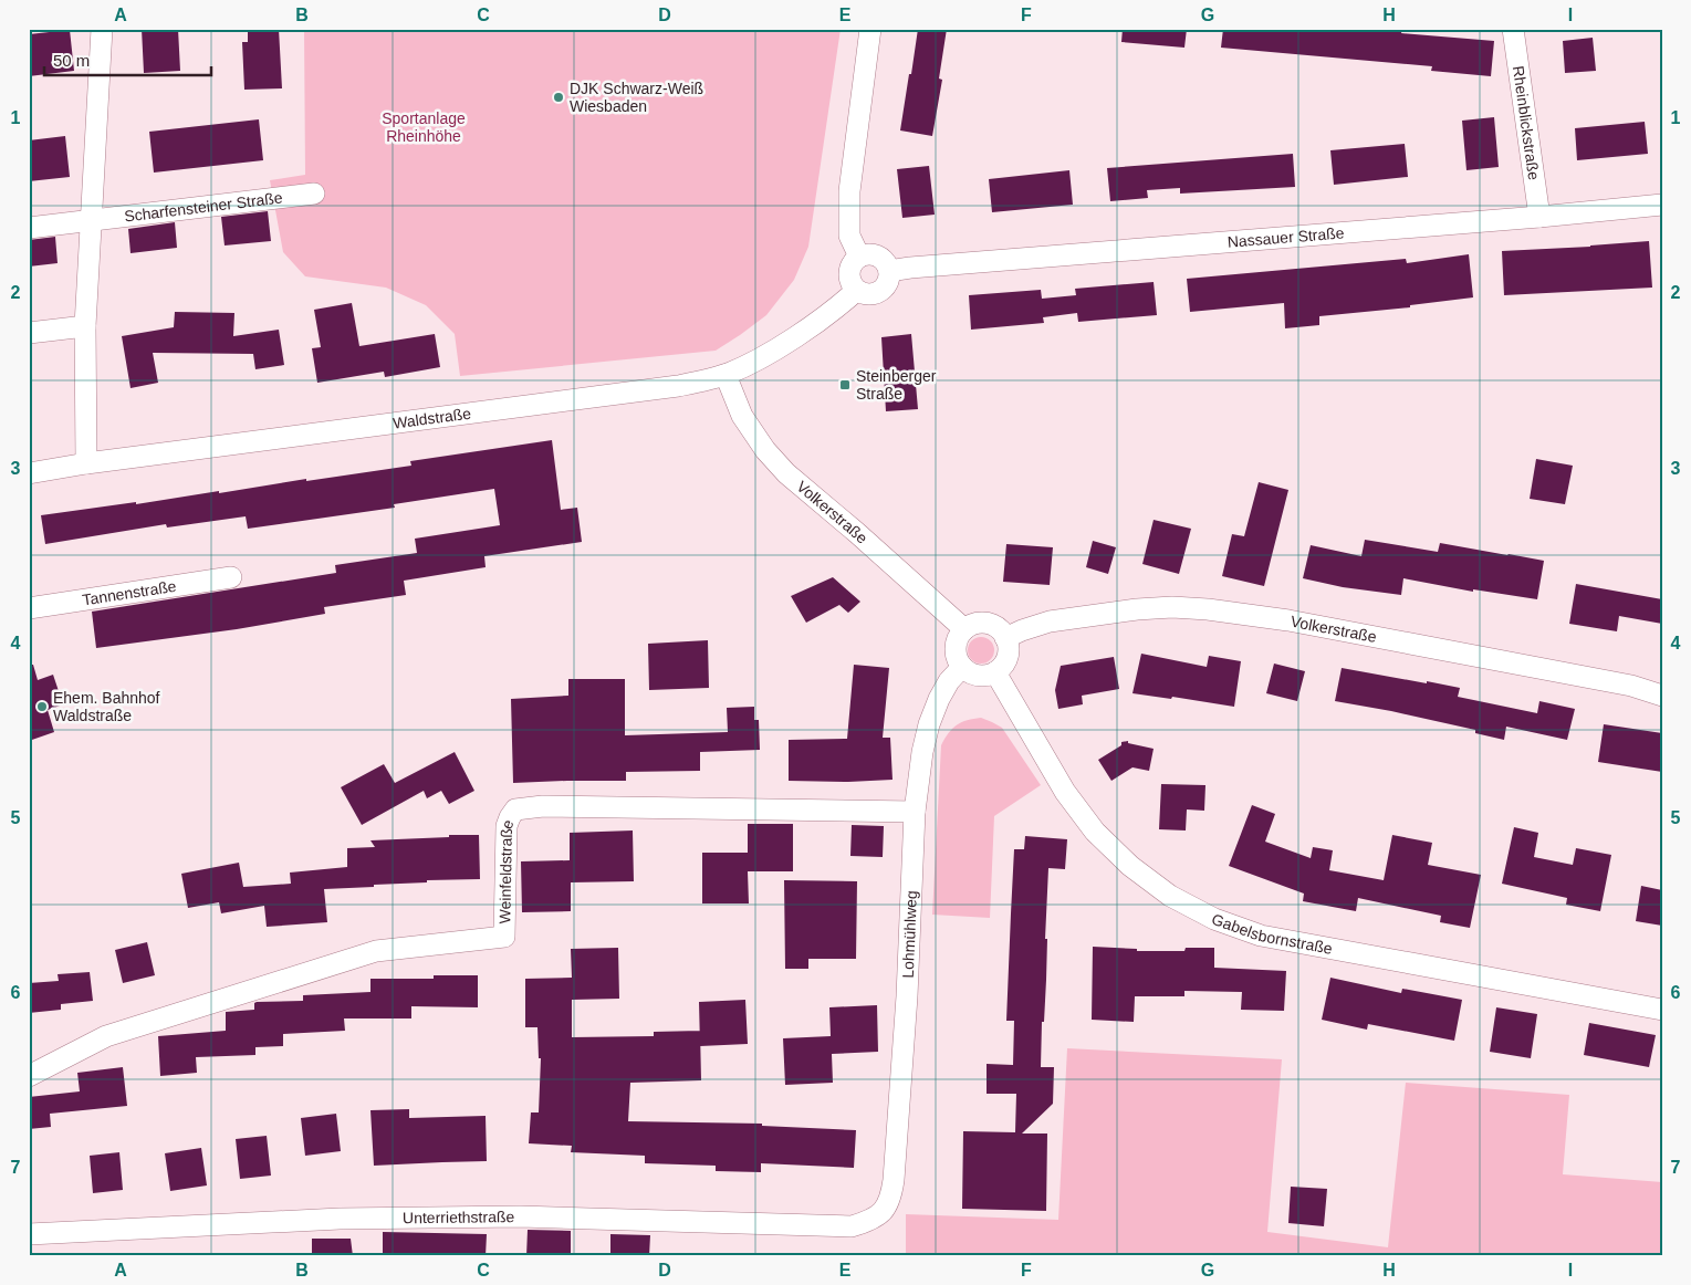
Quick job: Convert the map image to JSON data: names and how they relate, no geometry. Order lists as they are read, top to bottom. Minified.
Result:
{"streets":{"street":["Rheinblickstraße","Scharfensteiner Straße","Nassauer Straße","Waldstraße","Volkerstraße","Tannenstraße","Weinfeldstraße","Gabelsbornstraße","Lohmühlweg","Unterriethstraße"]},"crossings":[["Rheinblickstraße","Nassauer Straße"],["Nassauer Straße","Waldstraße"],["Waldstraße","Volkerstraße"],["Volkerstraße","Gabelsbornstraße"],["Volkerstraße","Lohmühlweg"],["Weinfeldstraße","Lohmühlweg"],["Gabelsbornstraße","Lohmühlweg"],["Lohmühlweg","Unterriethstraße"]],"parks":["Sportanlage Rheinhöhe"],"places":{"other":["DJK Schwarz-Weiß Wiesbaden","Ehem. Bahnhof Waldstraße"],"transit":["Steinberger Straße"]},"scale_bar":"50 m","grid":{"columns":["A","B","C","D","E","F","G","H","I"],"rows":["1","2","3","4","5","6","7"]}}
